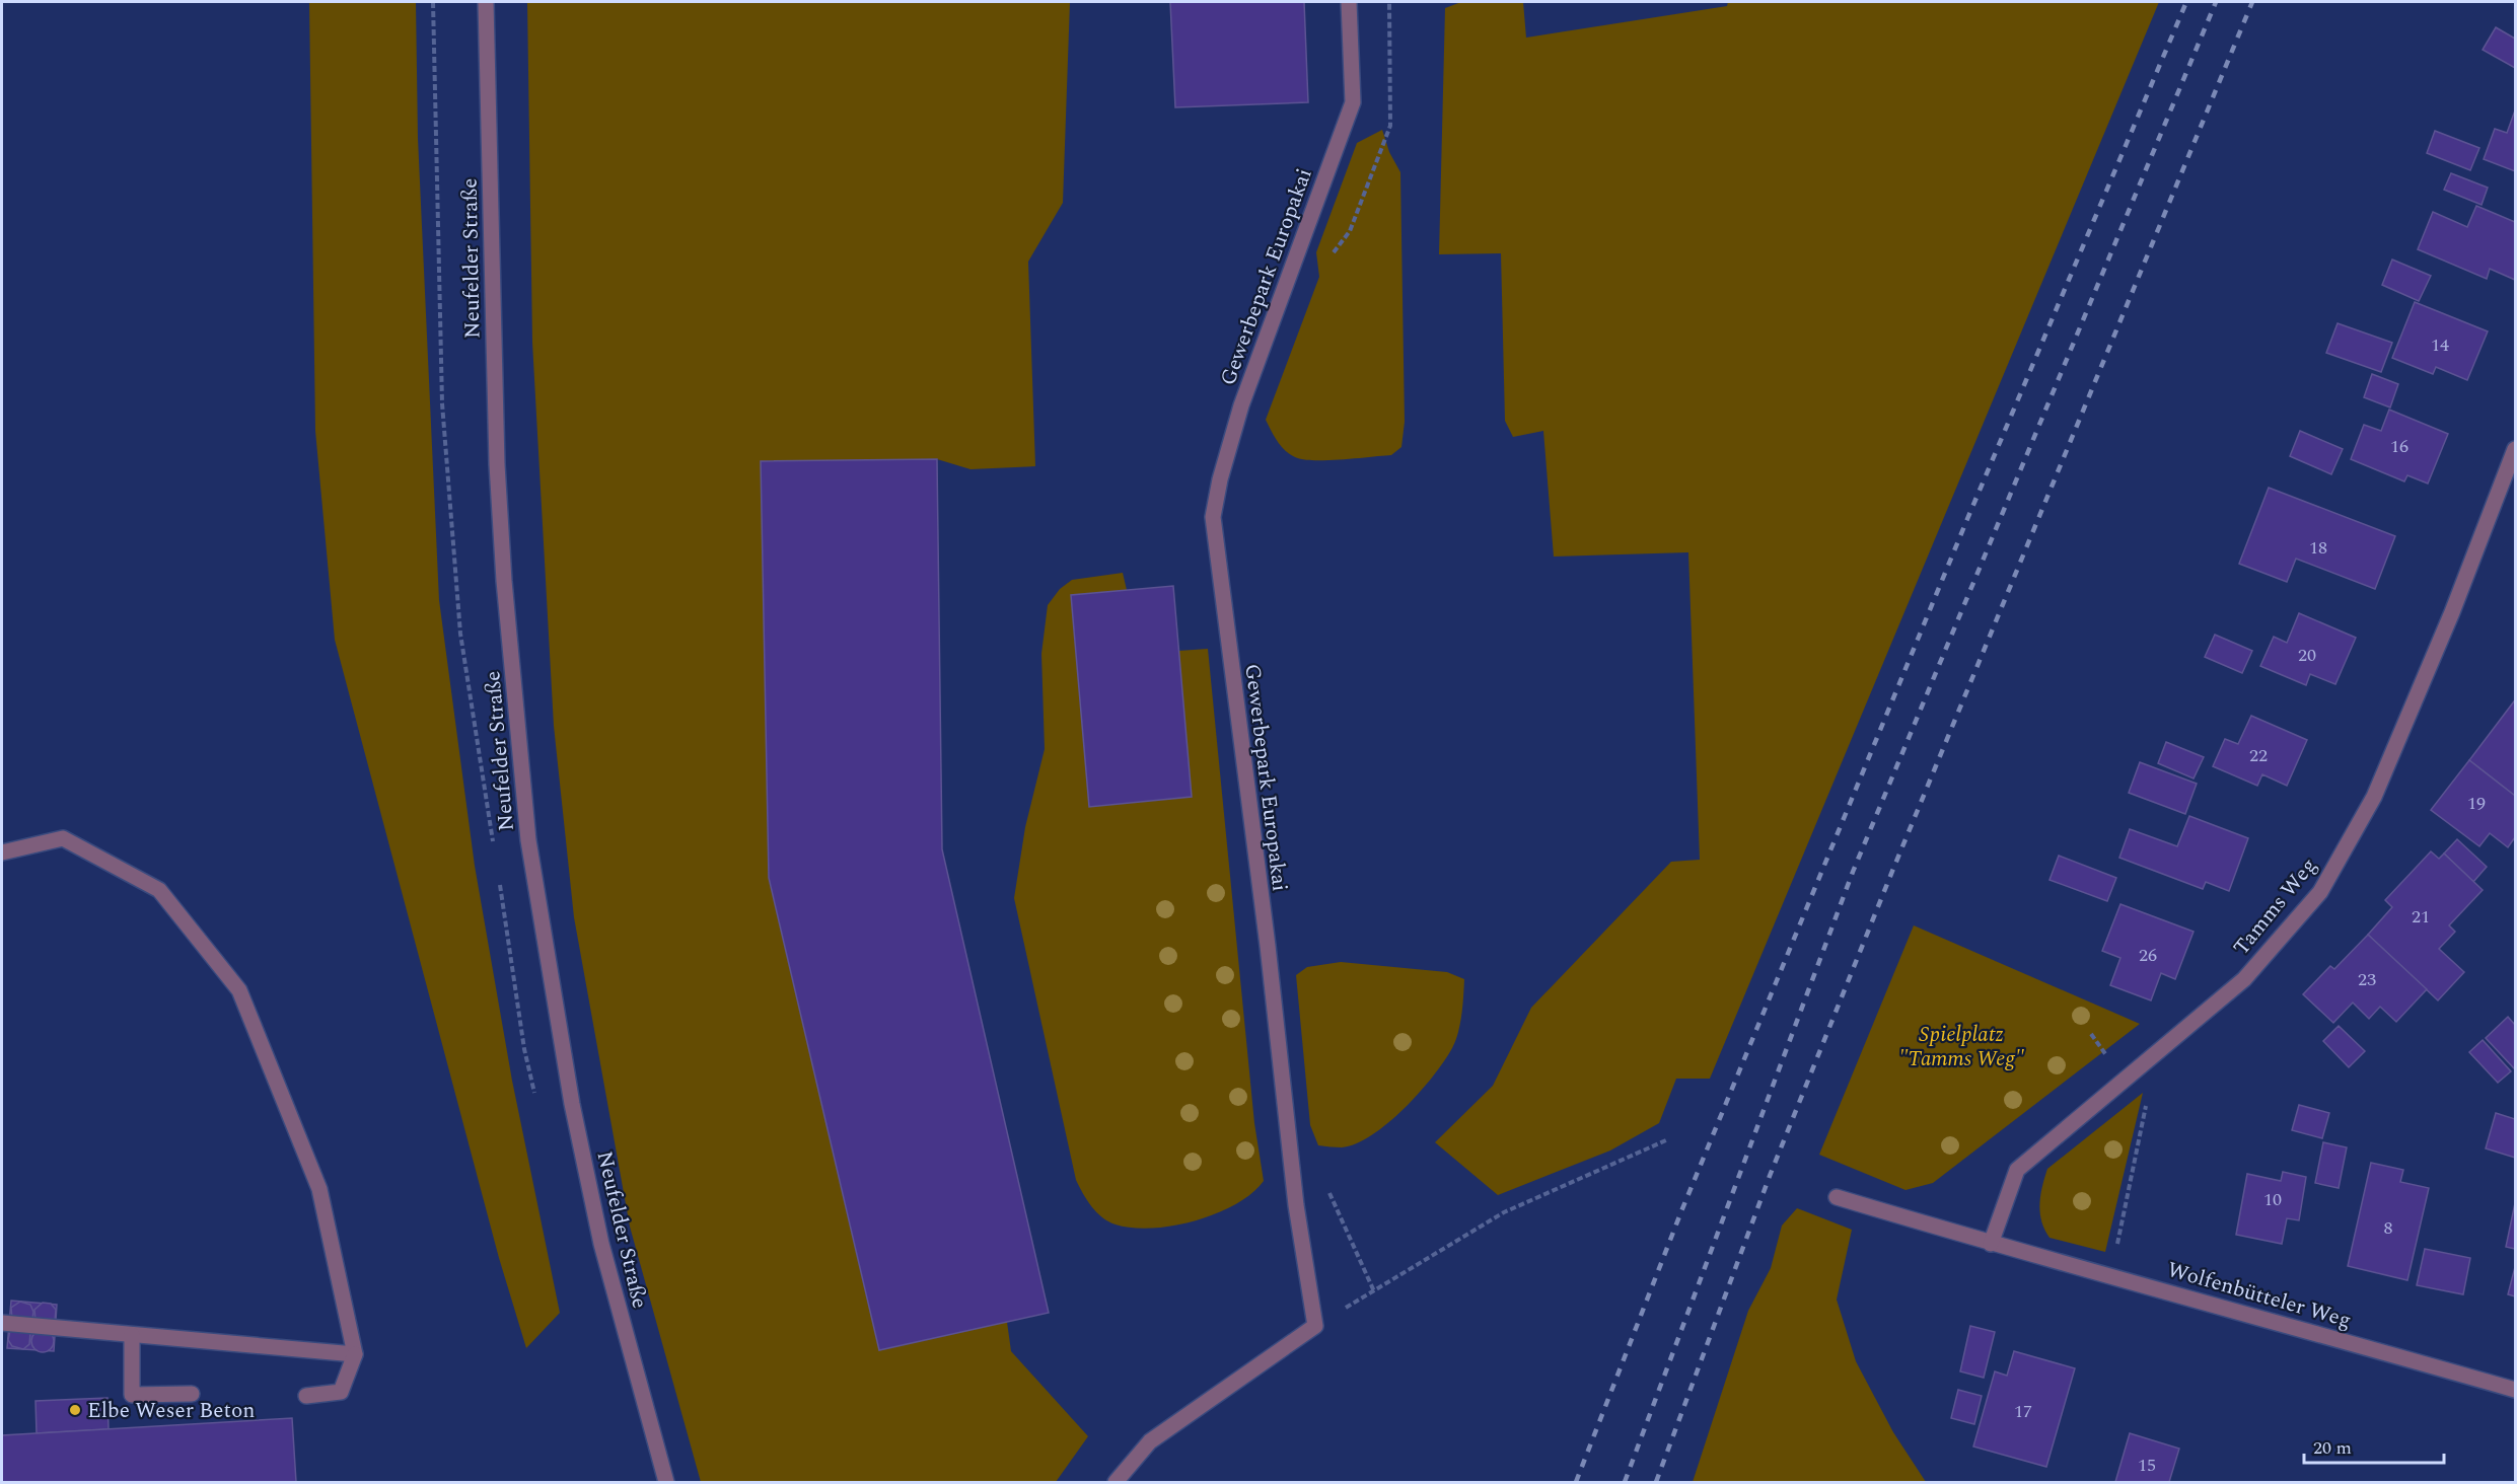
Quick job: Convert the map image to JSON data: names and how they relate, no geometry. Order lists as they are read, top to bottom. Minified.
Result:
{"streets":{"street":["Neufelder Straße","Gewerbepark Europakai","Tamms Weg","Wolfenbütteler Weg"]},"crossings":[["Tamms Weg","Wolfenbütteler Weg"]],"parks":["Spielplatz \"Tamms Weg\""],"places":["Elbe Weser Beton"],"house_numbers":["14","16","18","20","22","19","21","26","23","10","8","17","15"],"scale_bar":"20 m"}
